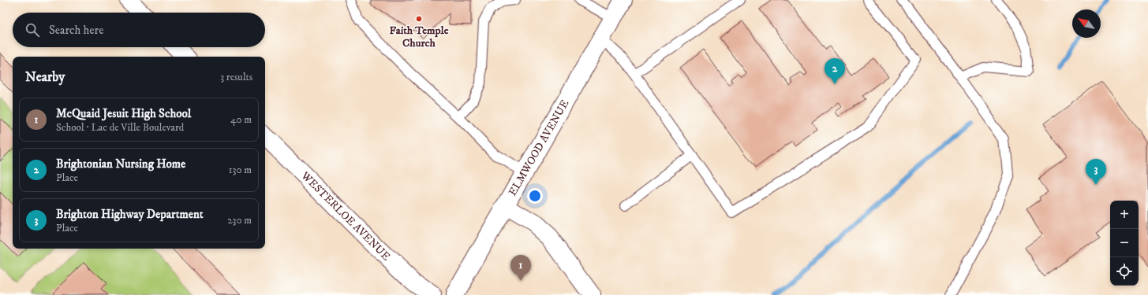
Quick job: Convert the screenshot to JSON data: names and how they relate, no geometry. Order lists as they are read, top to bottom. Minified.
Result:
{"streets":{"street":["ELMWOOD AVENUE","WESTERLOE AVENUE"]},"places":["Faith Temple Church"],"north":"top left","page":{"search":"Search here","heading":["Nearby","3 results"],"pins":["2","3","1"],"list":[{"mark":"1","name":"McQuaid Jesuit High School","note":"School · Lac de Ville Boulevard","value":"40 m"},{"mark":"2","name":"Brightonian Nursing Home","note":"Place","value":"130 m"},{"mark":"3","name":"Brighton Highway Department","note":"Place","value":"230 m"}],"map_buttons":["+","−"]}}
